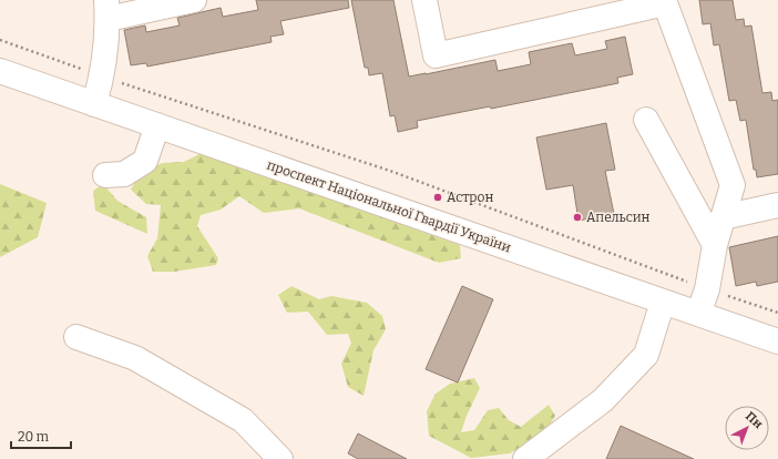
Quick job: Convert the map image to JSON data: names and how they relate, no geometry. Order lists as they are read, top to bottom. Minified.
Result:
{"streets":{"street":["проспект Національної Гвардії України"]},"places":["Астрон","Апельсин"],"scale_bar":"20 m","north":"top right"}
